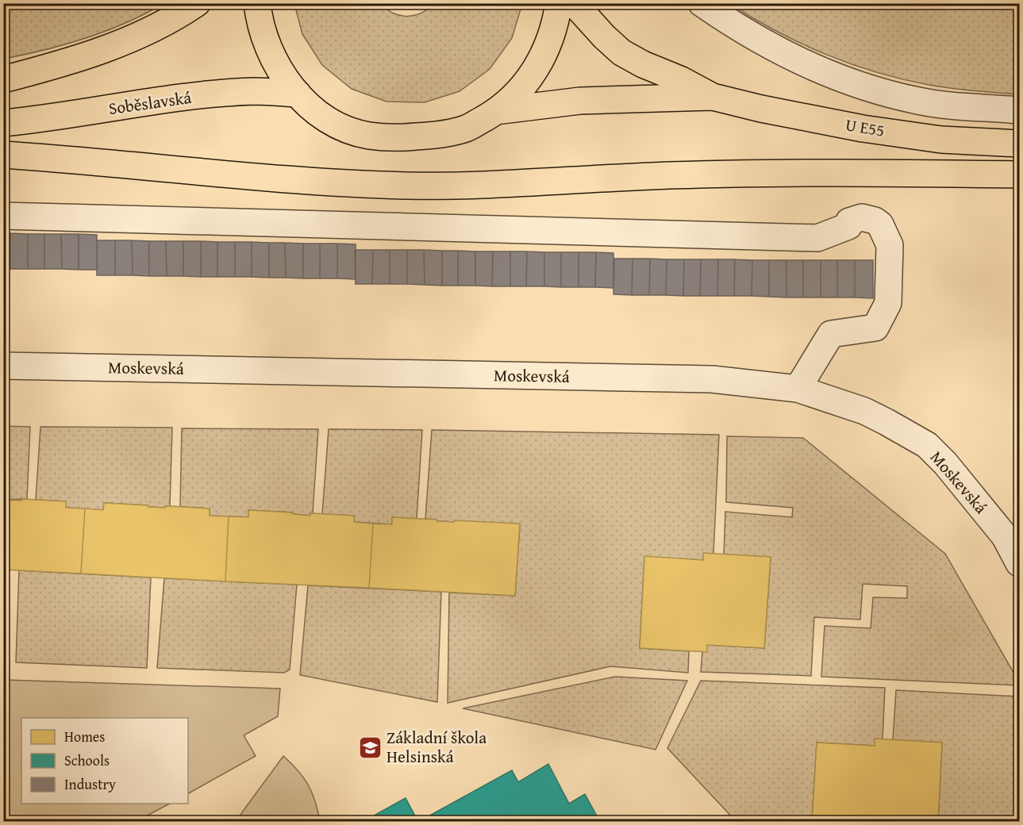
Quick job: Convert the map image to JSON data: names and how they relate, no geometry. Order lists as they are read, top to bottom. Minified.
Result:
{"streets":{"main road":["Soběslavská","U E55"],"street":["Moskevská"]},"places":{"school or university":["Základní škola Helsinská"]},"legend":["Homes","Schools","Industry"]}
